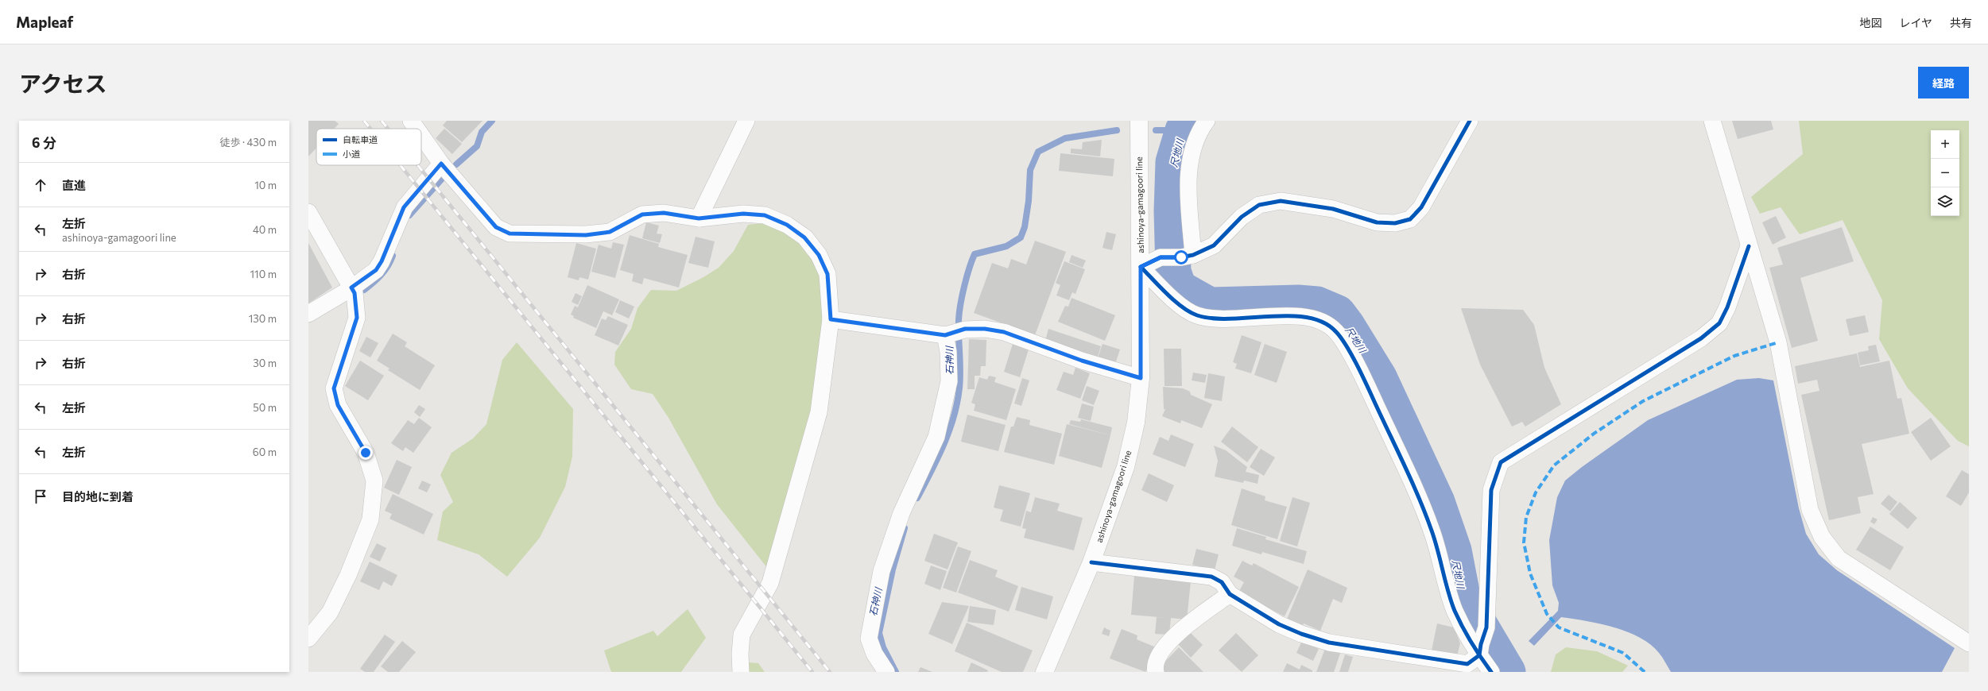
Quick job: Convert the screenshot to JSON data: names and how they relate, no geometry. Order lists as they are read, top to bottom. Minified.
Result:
{"streets":{"main road":["ashinoya-gamagoori line"]},"water":["尺地川","石神川"],"legend":["自転車道","小道"],"page":{"header":"Mapleaf","nav":["地図","レイヤ","共有"],"title":"アクセス","buttons":"経路","heading":["6 分","徒歩 · 430 m"],"map_buttons":["+","−"],"list":[["直進","10 m"],["左折","ashinoya-gamagoori line","40 m"],["右折","110 m"],["右折","130 m"],["右折","30 m"],["左折","50 m"],["左折","60 m"],"目的地に到着"]}}
